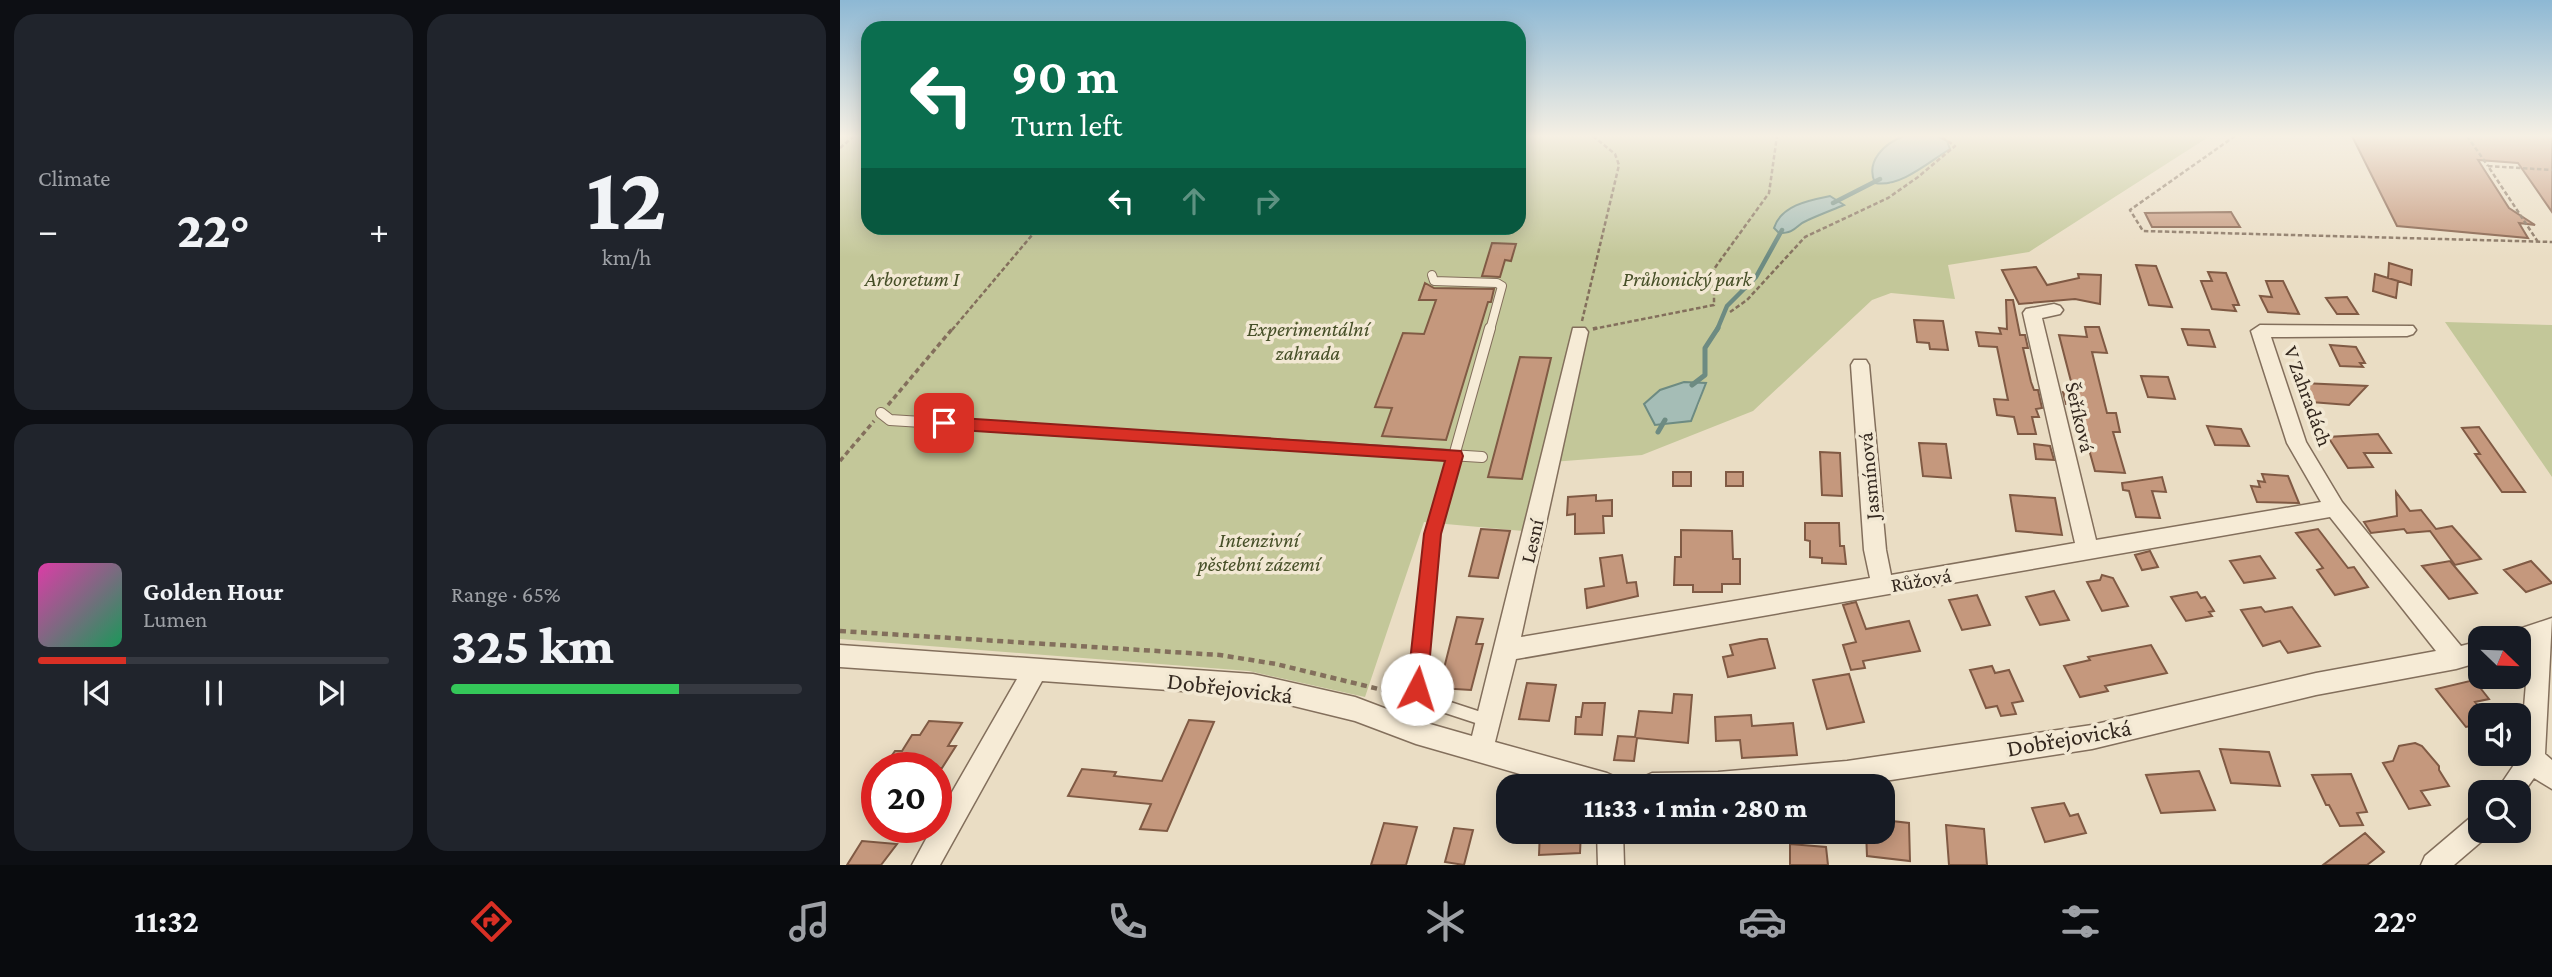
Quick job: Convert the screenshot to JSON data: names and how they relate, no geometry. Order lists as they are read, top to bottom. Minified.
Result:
{"streets":{"street":["V Zahradách","Šeříková","Jasmínová","Lesní","Růžová","Dobřejovická"]},"crossings":[["V Zahradách","Růžová"],["V Zahradách","Dobřejovická"],["Šeříková","Růžová"],["Jasmínová","Růžová"],["Lesní","Růžová"],["Lesní","Dobřejovická"]],"parks":["Arboretum I","Průhonický park","Experimentální zahrada","Intenzivní pěstební zázemí"],"north":"bottom right","page":{"tile":["Climate",["12","km/h"],["Range · 65%","325 km"]],"turn":["90 m","Turn left"],"heat":["−","22°","+"],"song":["Golden Hour","Lumen"],"limit":"20","trip":"11:33 · 1 min · 280 m","tabs":["11:32","22°"]}}
